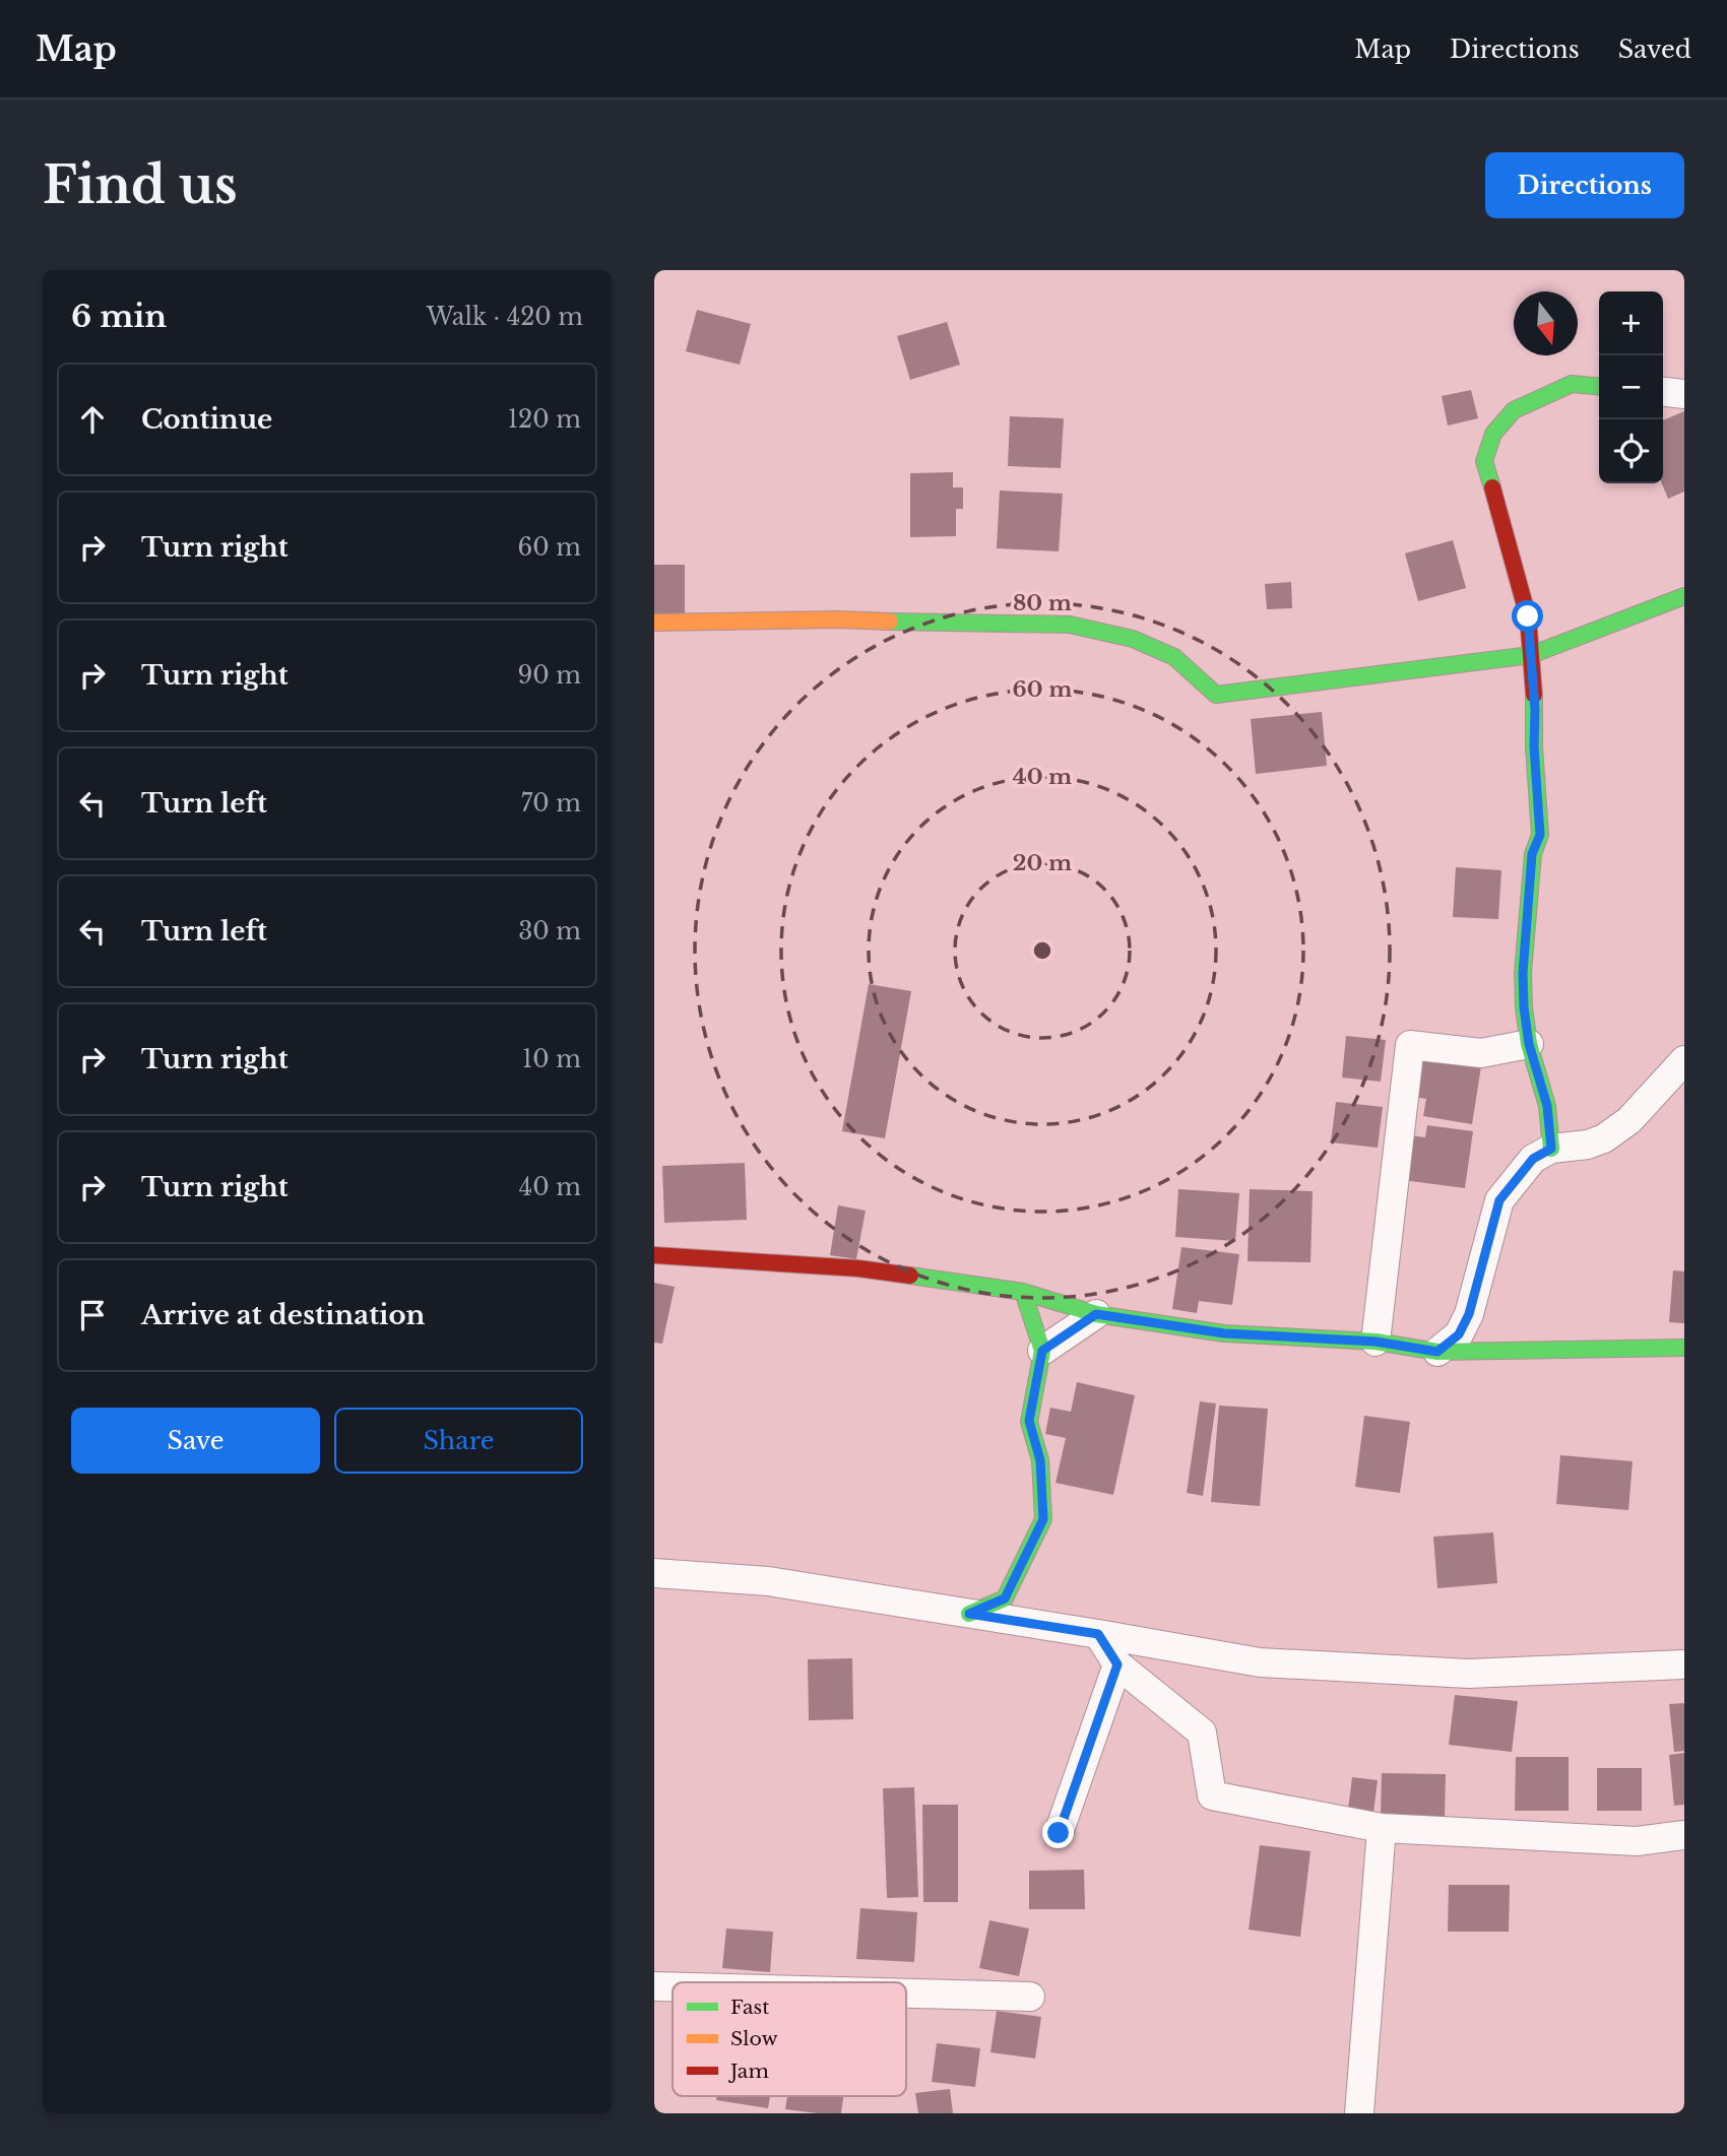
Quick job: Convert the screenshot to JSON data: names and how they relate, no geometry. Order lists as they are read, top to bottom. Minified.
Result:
{"legend":["Fast","Slow","Jam"],"north":"bottom","page":{"header":"Map","nav":["Map","Directions","Saved"],"buttons":["Directions",["Save","Share"]],"title":"Find us","heading":["6 min","Walk · 420 m"],"map_buttons":["+","−"],"list":[["Continue","120 m"],["Turn right","60 m"],["Turn right","90 m"],["Turn left","70 m"],["Turn left","30 m"],["Turn right","10 m"],["Turn right","40 m"],"Arrive at destination"]},"rings":["80 m","60 m","40 m","20 m"]}
